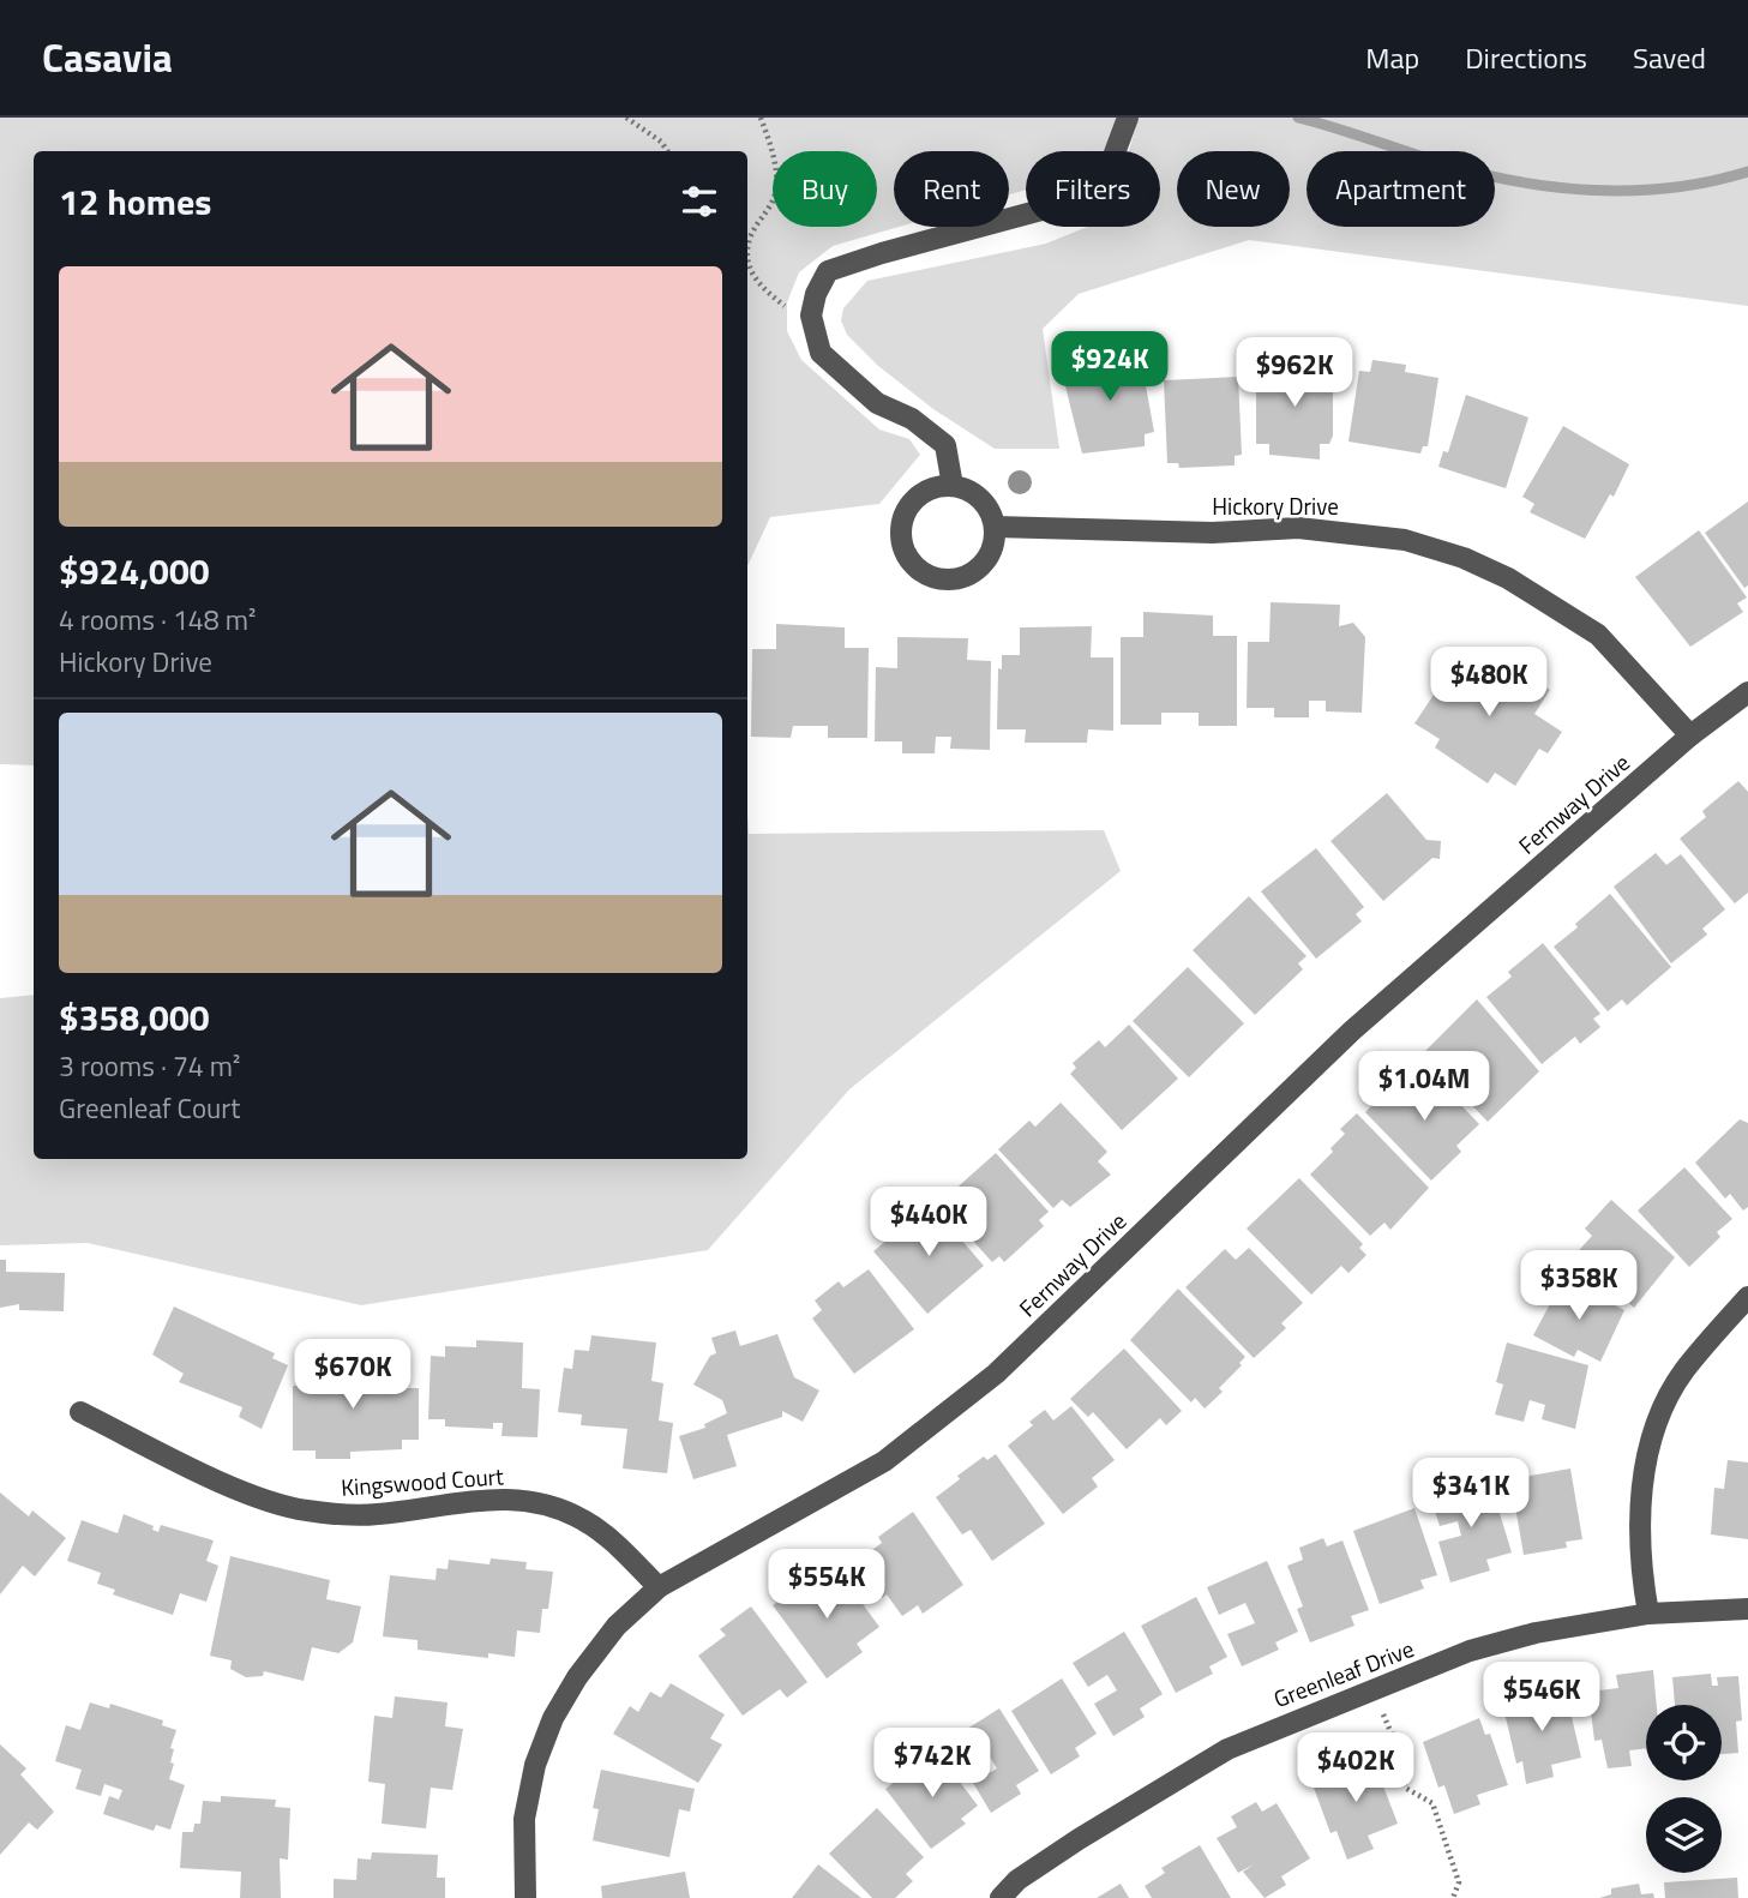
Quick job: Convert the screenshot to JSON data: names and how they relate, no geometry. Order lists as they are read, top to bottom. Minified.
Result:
{"streets":{"street":["Hickory Drive","Fernway Drive","Kingswood Court","Greenleaf Drive"]},"crossings":[["Hickory Drive","Fernway Drive"],["Fernway Drive","Kingswood Court"]],"page":{"header":"Casavia","nav":["Map","Directions","Saved"],"chip":["Buy","Rent","Filters","New","Apartment"],"heading":"12 homes","list":[{"name":"$924,000","note":"4 rooms · 148 m² · Hickory Drive"},{"name":"$358,000","note":"3 rooms · 74 m² · Greenleaf Court"}],"price":["$924K","$962K","$480K","$1.04M","$440K","$358K","$670K","$341K","$554K","$546K","$742K","$402K"]}}
